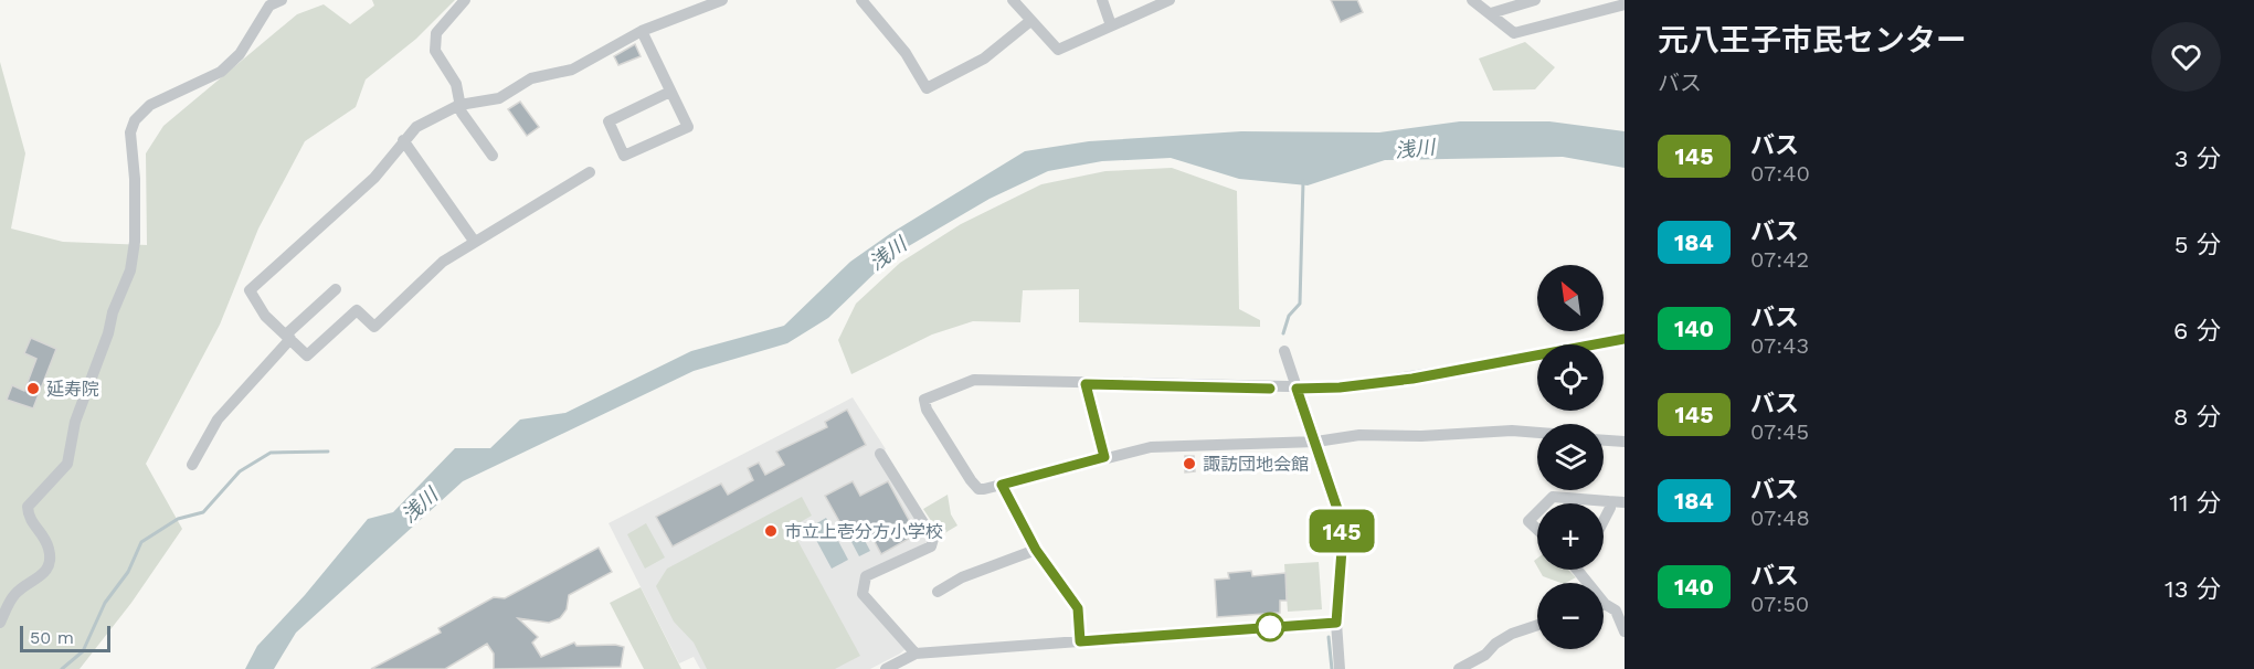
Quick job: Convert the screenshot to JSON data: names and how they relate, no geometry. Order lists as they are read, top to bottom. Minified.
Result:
{"water":["浅川"],"places":["延寿院","諏訪団地会館","市立上壱分方小学校"],"lines":["bus line 145"],"scale_bar":"50 m","north":"top left","page":{"on_map":"145","heading":["元八王子市民センター","バス"],"list":[{"mark":"145","name":"バス","note":"07:40","value":"3 分"},{"mark":"184","name":"バス","note":"07:42","value":"5 分"},{"mark":"140","name":"バス","note":"07:43","value":"6 分"},{"mark":"145","name":"バス","note":"07:45","value":"8 分"},{"mark":"184","name":"バス","note":"07:48","value":"11 分"},{"mark":"140","name":"バス","note":"07:50","value":"13 分"}],"map_buttons":["+","−"],"scale":"50 m"}}
